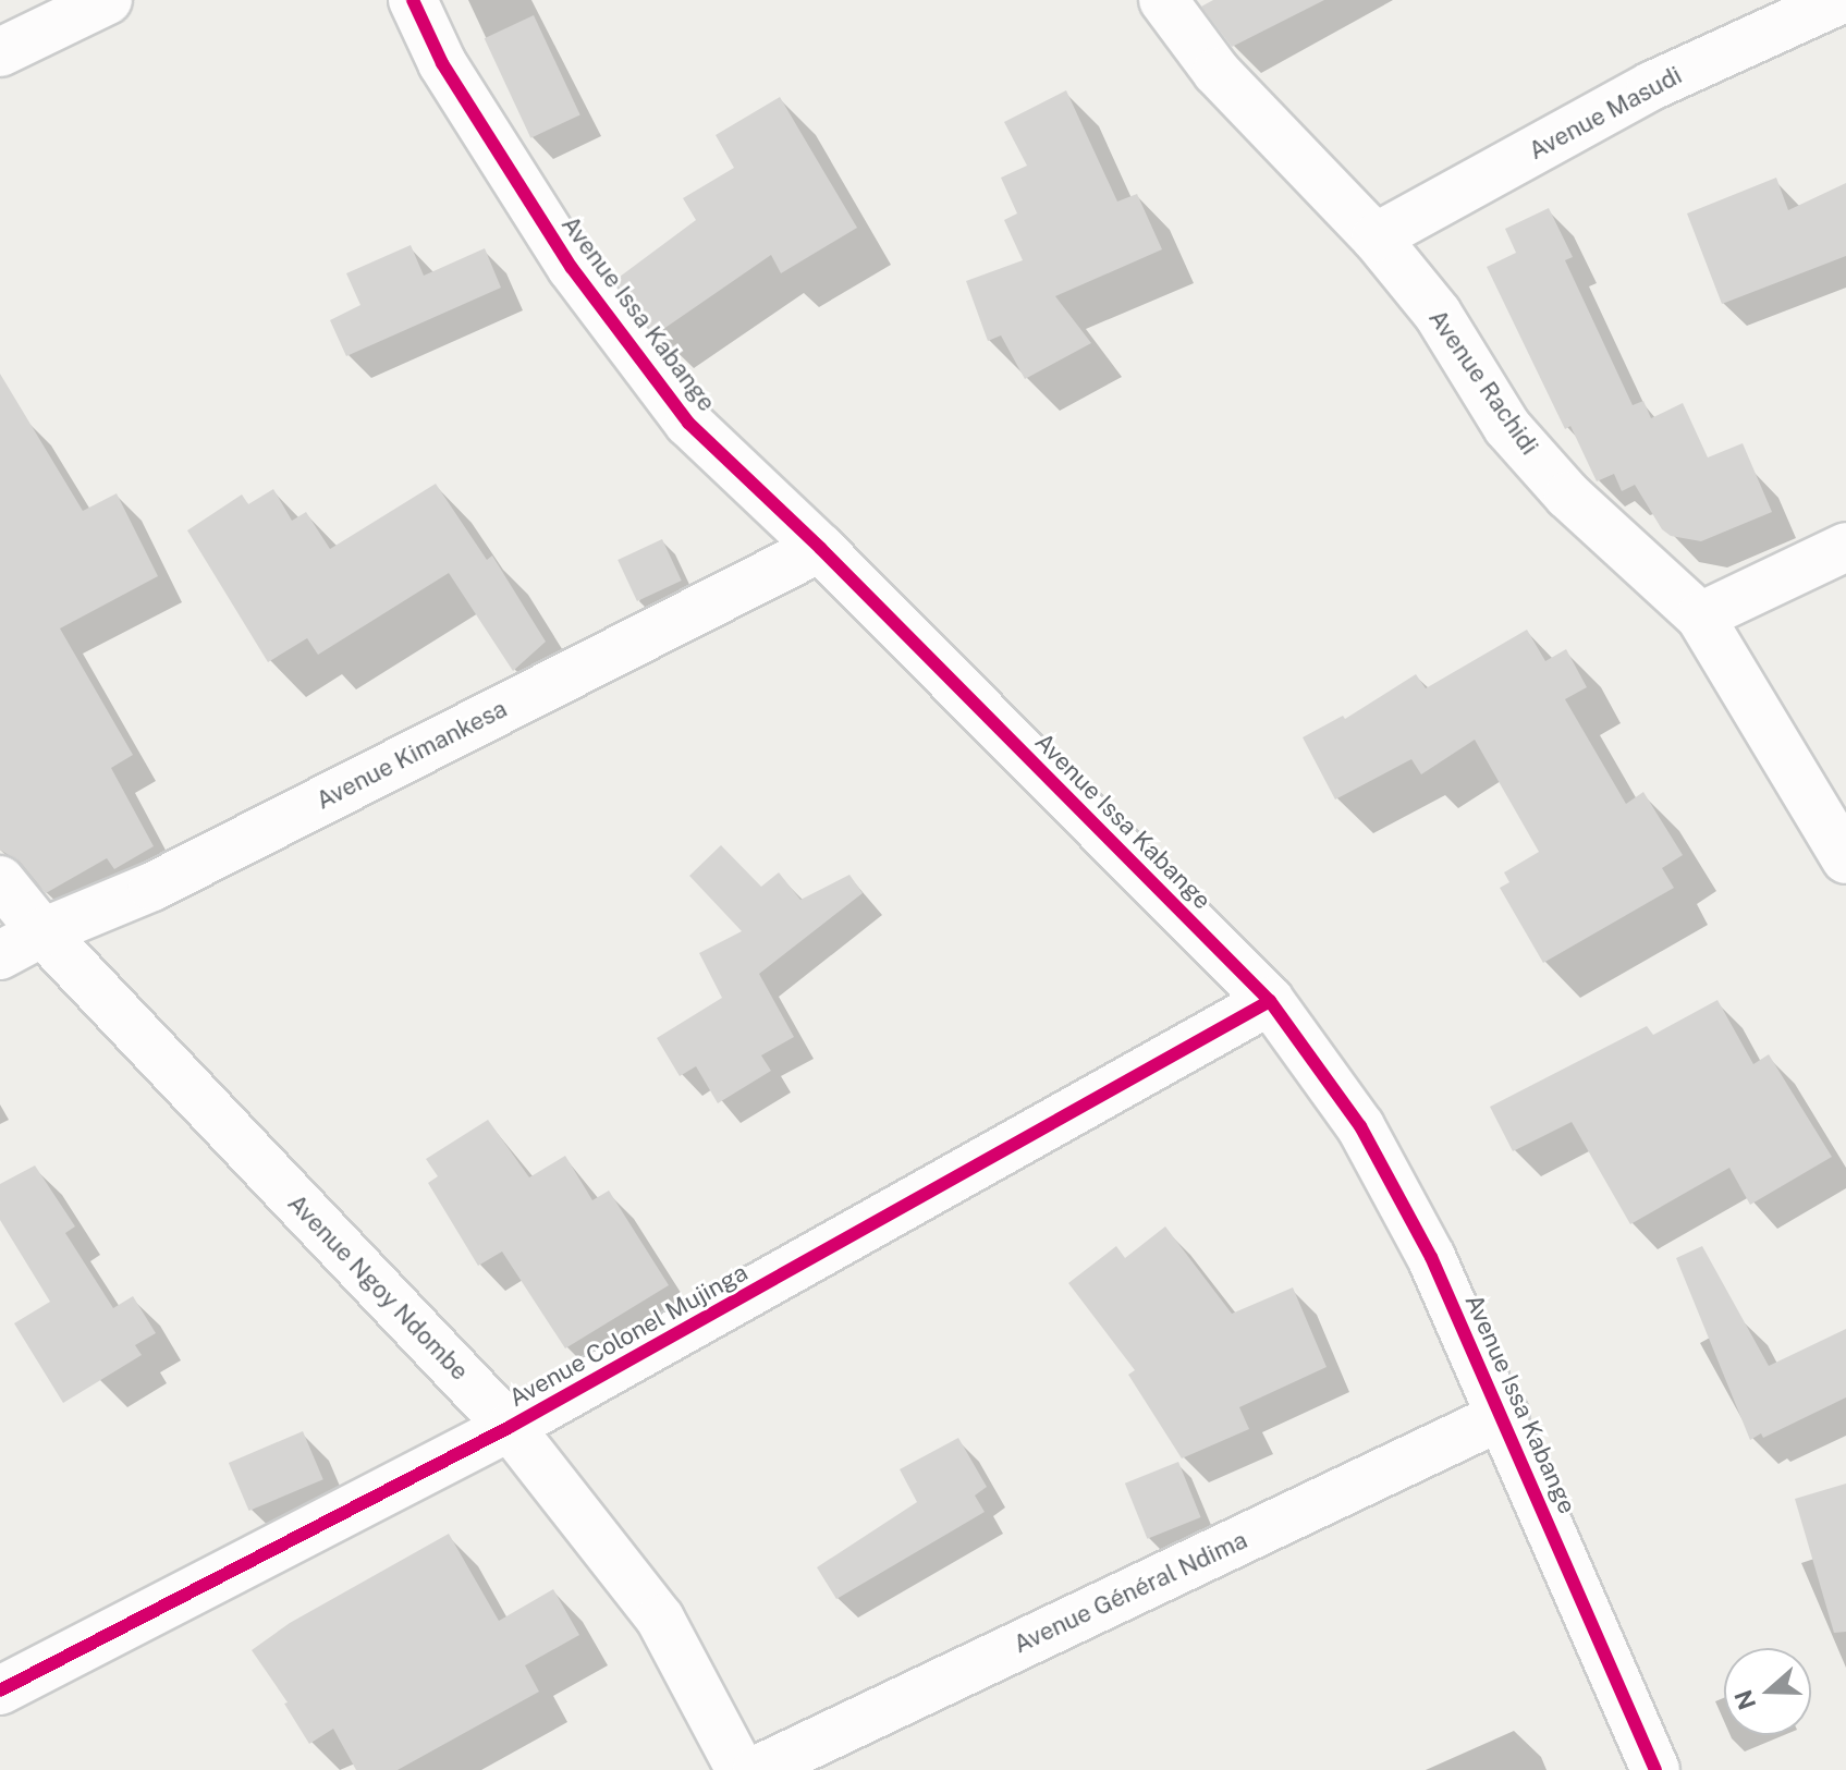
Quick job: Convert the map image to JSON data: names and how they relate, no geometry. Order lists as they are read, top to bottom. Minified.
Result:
{"streets":{"street":["Avenue Masudi","Avenue Issa Kabange","Avenue Rachidi","Avenue Kimankesa","Avenue Ngoy Ndombe","Avenue Colonel Mujinga","Avenue Général Ndima"]},"crossings":[["Avenue Masudi","Avenue Rachidi"],["Avenue Issa Kabange","Avenue Kimankesa"],["Avenue Issa Kabange","Avenue Colonel Mujinga"],["Avenue Issa Kabange","Avenue Général Ndima"],["Avenue Kimankesa","Avenue Ngoy Ndombe"],["Avenue Ngoy Ndombe","Avenue Colonel Mujinga"]],"north":"left"}
